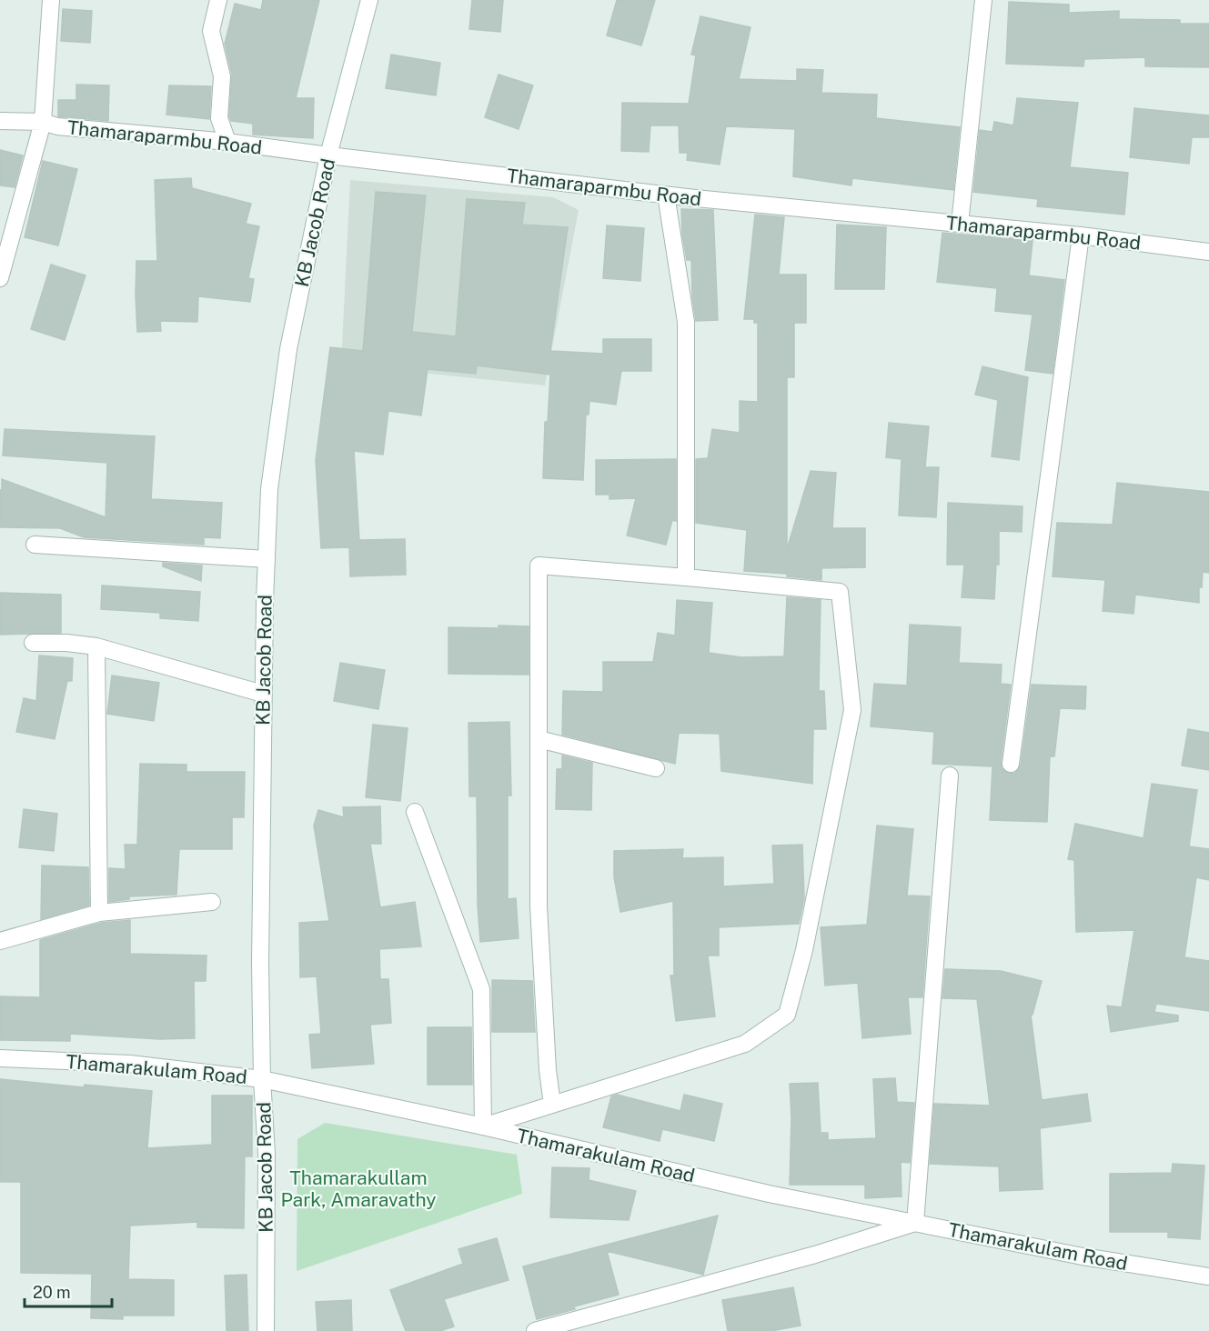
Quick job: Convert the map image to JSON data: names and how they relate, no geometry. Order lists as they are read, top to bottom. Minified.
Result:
{"streets":{"street":["Thamaraparmbu Road","KB Jacob Road","Thamarakulam Road"]},"crossings":[["Thamaraparmbu Road","KB Jacob Road"],["KB Jacob Road","Thamarakulam Road"]],"parks":["Thamarakullam Park, Amaravathy"],"scale_bar":"20 m"}
